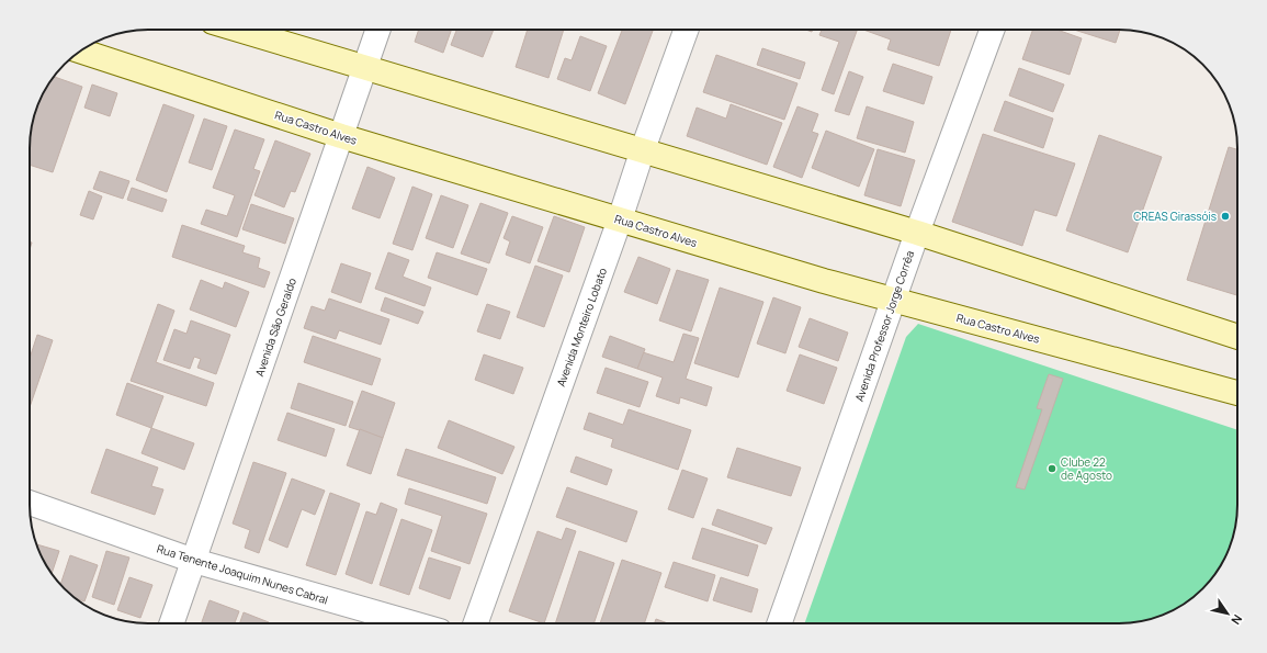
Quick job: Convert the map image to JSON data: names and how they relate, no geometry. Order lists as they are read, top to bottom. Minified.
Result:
{"streets":{"main road":["Rua Castro Alves"],"street":["Avenida Professor Jorge Corrêa","Avenida São Geraldo","Avenida Monteiro Lobato","Rua Tenente Joaquim Nunes Cabral"]},"crossings":[["Rua Castro Alves","Avenida Professor Jorge Corrêa"],["Rua Castro Alves","Avenida São Geraldo"],["Rua Castro Alves","Avenida Monteiro Lobato"],["Avenida São Geraldo","Rua Tenente Joaquim Nunes Cabral"]],"places":["CREAS Girassóis","Clube 22 de Agosto"],"north":"bottom right"}
